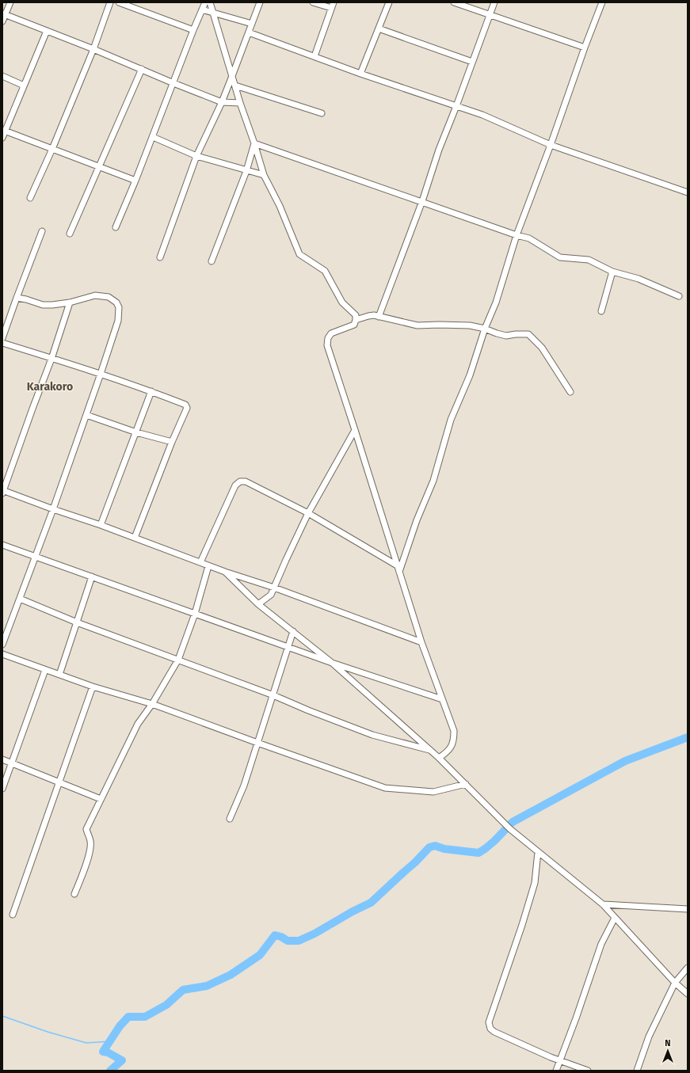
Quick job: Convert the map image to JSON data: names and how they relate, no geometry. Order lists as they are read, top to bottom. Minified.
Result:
{"districts":["Karakoro"],"north":"top"}
